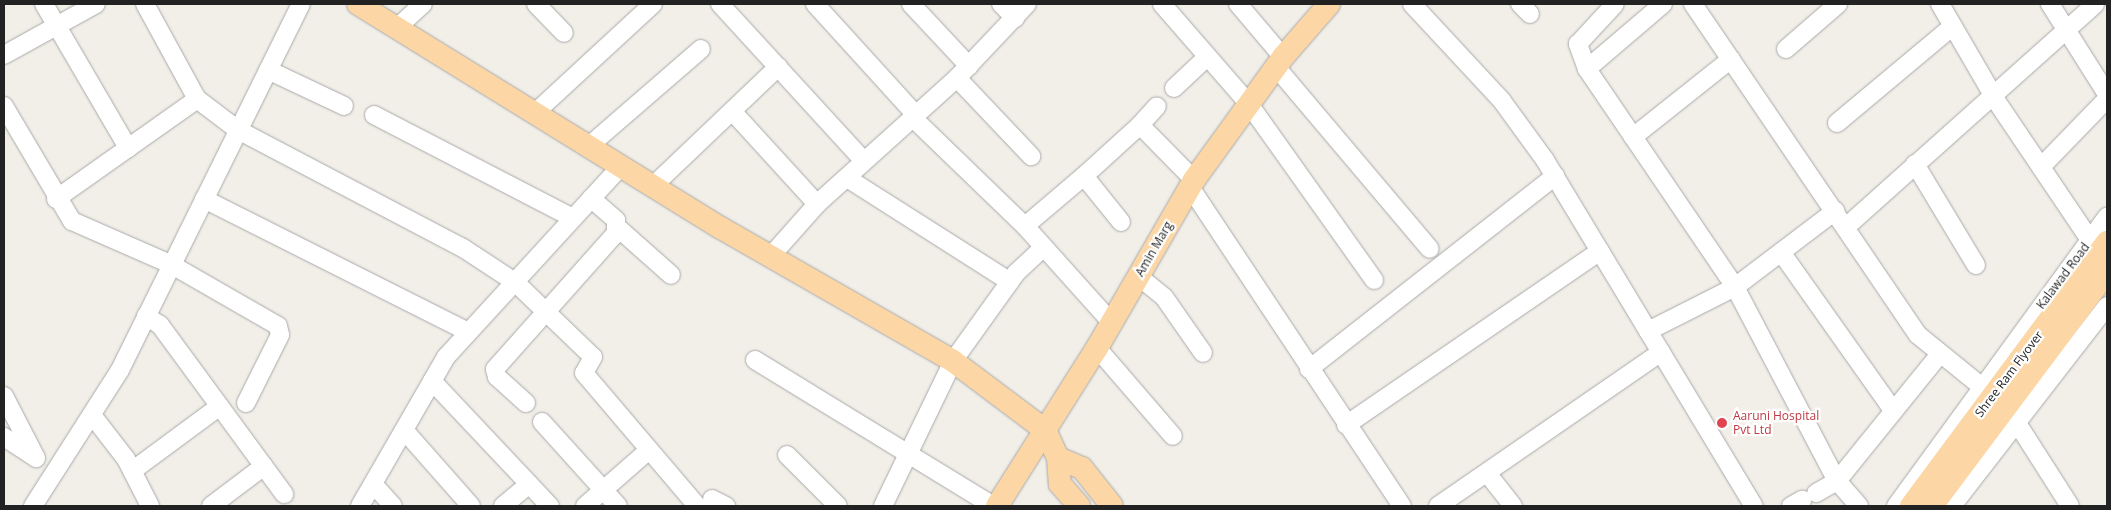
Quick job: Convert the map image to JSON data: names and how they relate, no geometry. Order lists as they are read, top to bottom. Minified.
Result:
{"streets":{"main road":["Amin Marg","Shree Ram Flyover"],"street":["Kalawad Road"]},"crossings":[["Kalawad Road","Shree Ram Flyover"]],"places":["Aaruni Hospital Pvt Ltd"]}
